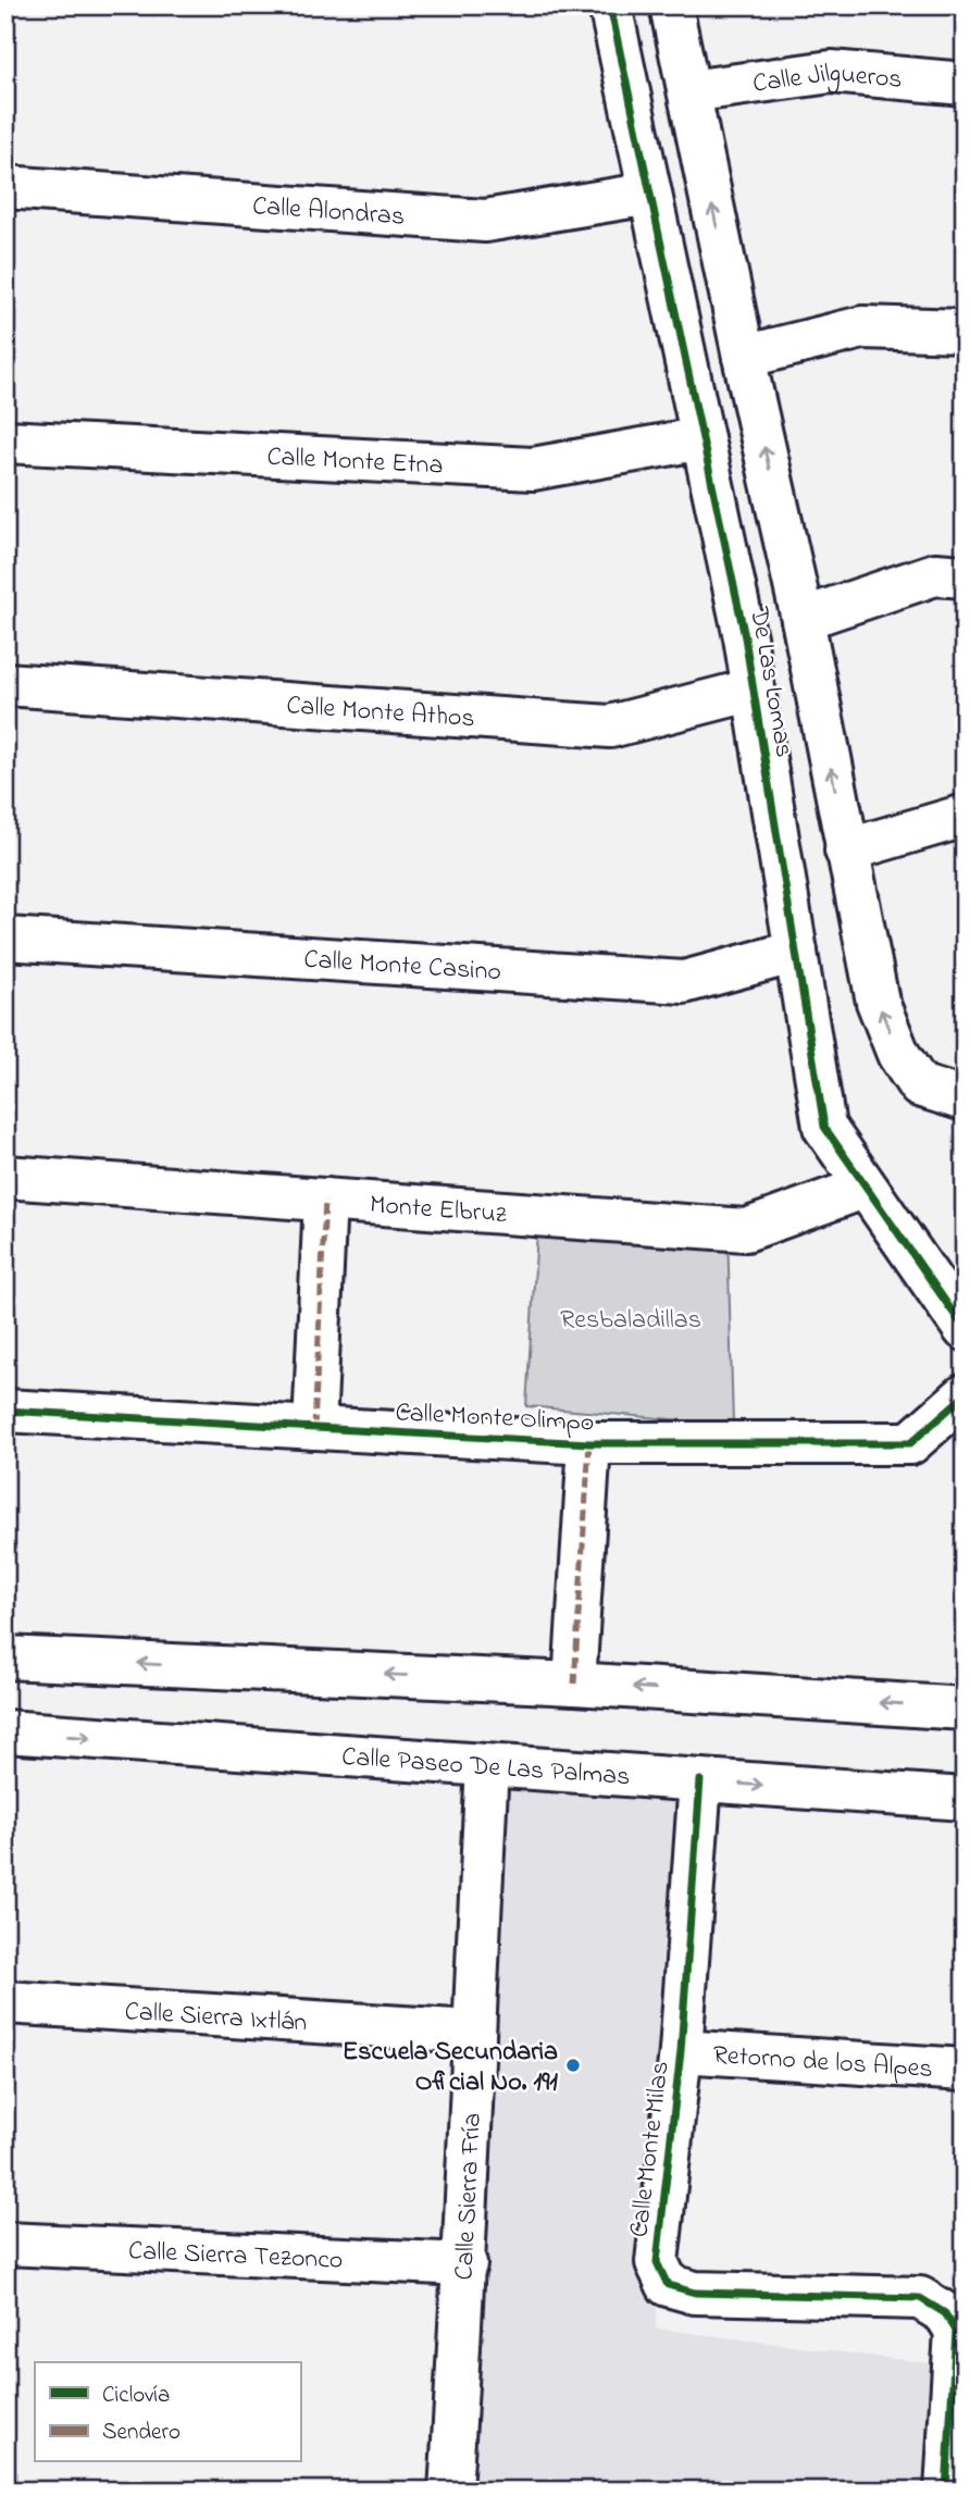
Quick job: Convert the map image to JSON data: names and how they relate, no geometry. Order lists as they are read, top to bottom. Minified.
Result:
{"streets":{"street":["Calle Jilgueros","Calle Alondras","Calle Monte Etna","De Las Lomas","Calle Monte Athos","Calle Monte Casino","Monte Elbruz","Calle Monte Olimpo","Calle Paseo De Las Palmas","Calle Sierra Ixtlán","Retorno de los Alpes","Calle Monte Milas","Calle Sierra Fría","Calle Sierra Tezonco"]},"crossings":[["Calle Jilgueros","De Las Lomas"],["Calle Alondras","De Las Lomas"],["Calle Monte Etna","De Las Lomas"],["De Las Lomas","Calle Monte Athos"],["De Las Lomas","Calle Monte Casino"],["De Las Lomas","Monte Elbruz"],["Calle Paseo De Las Palmas","Calle Monte Milas"],["Calle Paseo De Las Palmas","Calle Sierra Fría"],["Calle Sierra Ixtlán","Calle Sierra Fría"],["Retorno de los Alpes","Calle Monte Milas"],["Calle Sierra Fría","Calle Sierra Tezonco"]],"parks":["Resbaladillas"],"places":["Escuela Secundaria Oficial No. 191"],"legend":["Ciclovía","Sendero"]}
